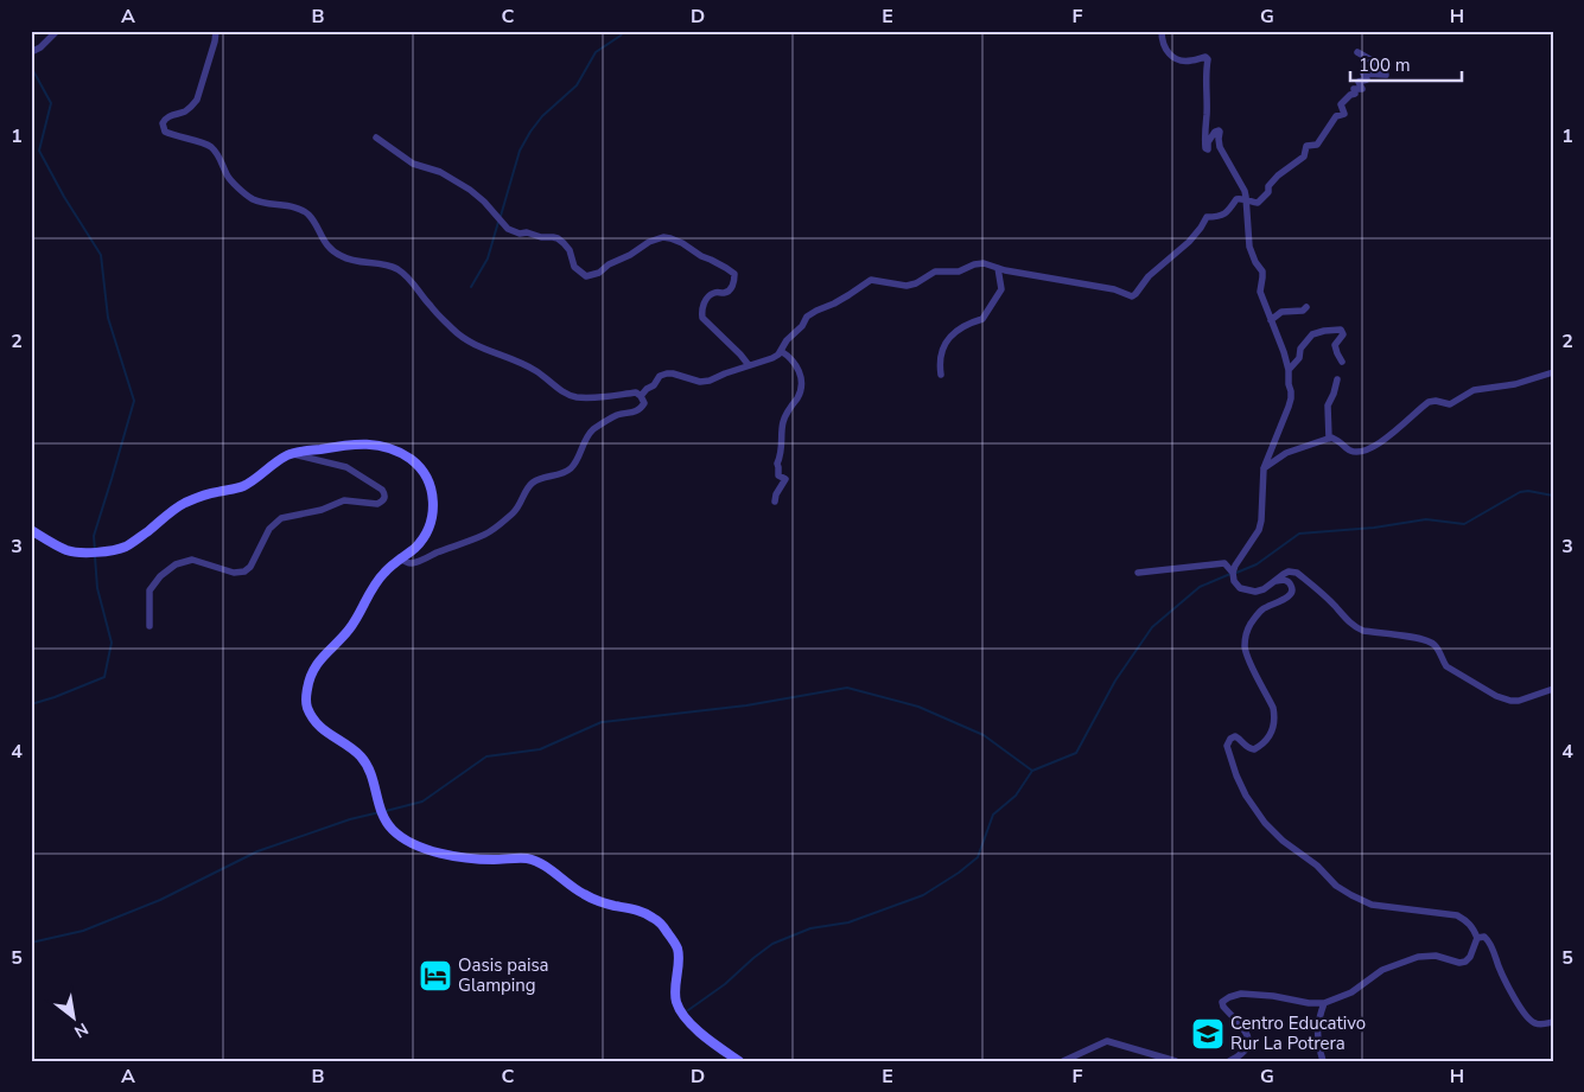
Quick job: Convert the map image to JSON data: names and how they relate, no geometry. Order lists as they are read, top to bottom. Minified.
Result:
{"places":{"hotel":["Oasis paisa Glamping"],"school or university":["Centro Educativo Rur La Potrera"]},"scale_bar":"100 m","north":"bottom right","grid":{"columns":["A","B","C","D","E","F","G","H"],"rows":["1","2","3","4","5"]}}
